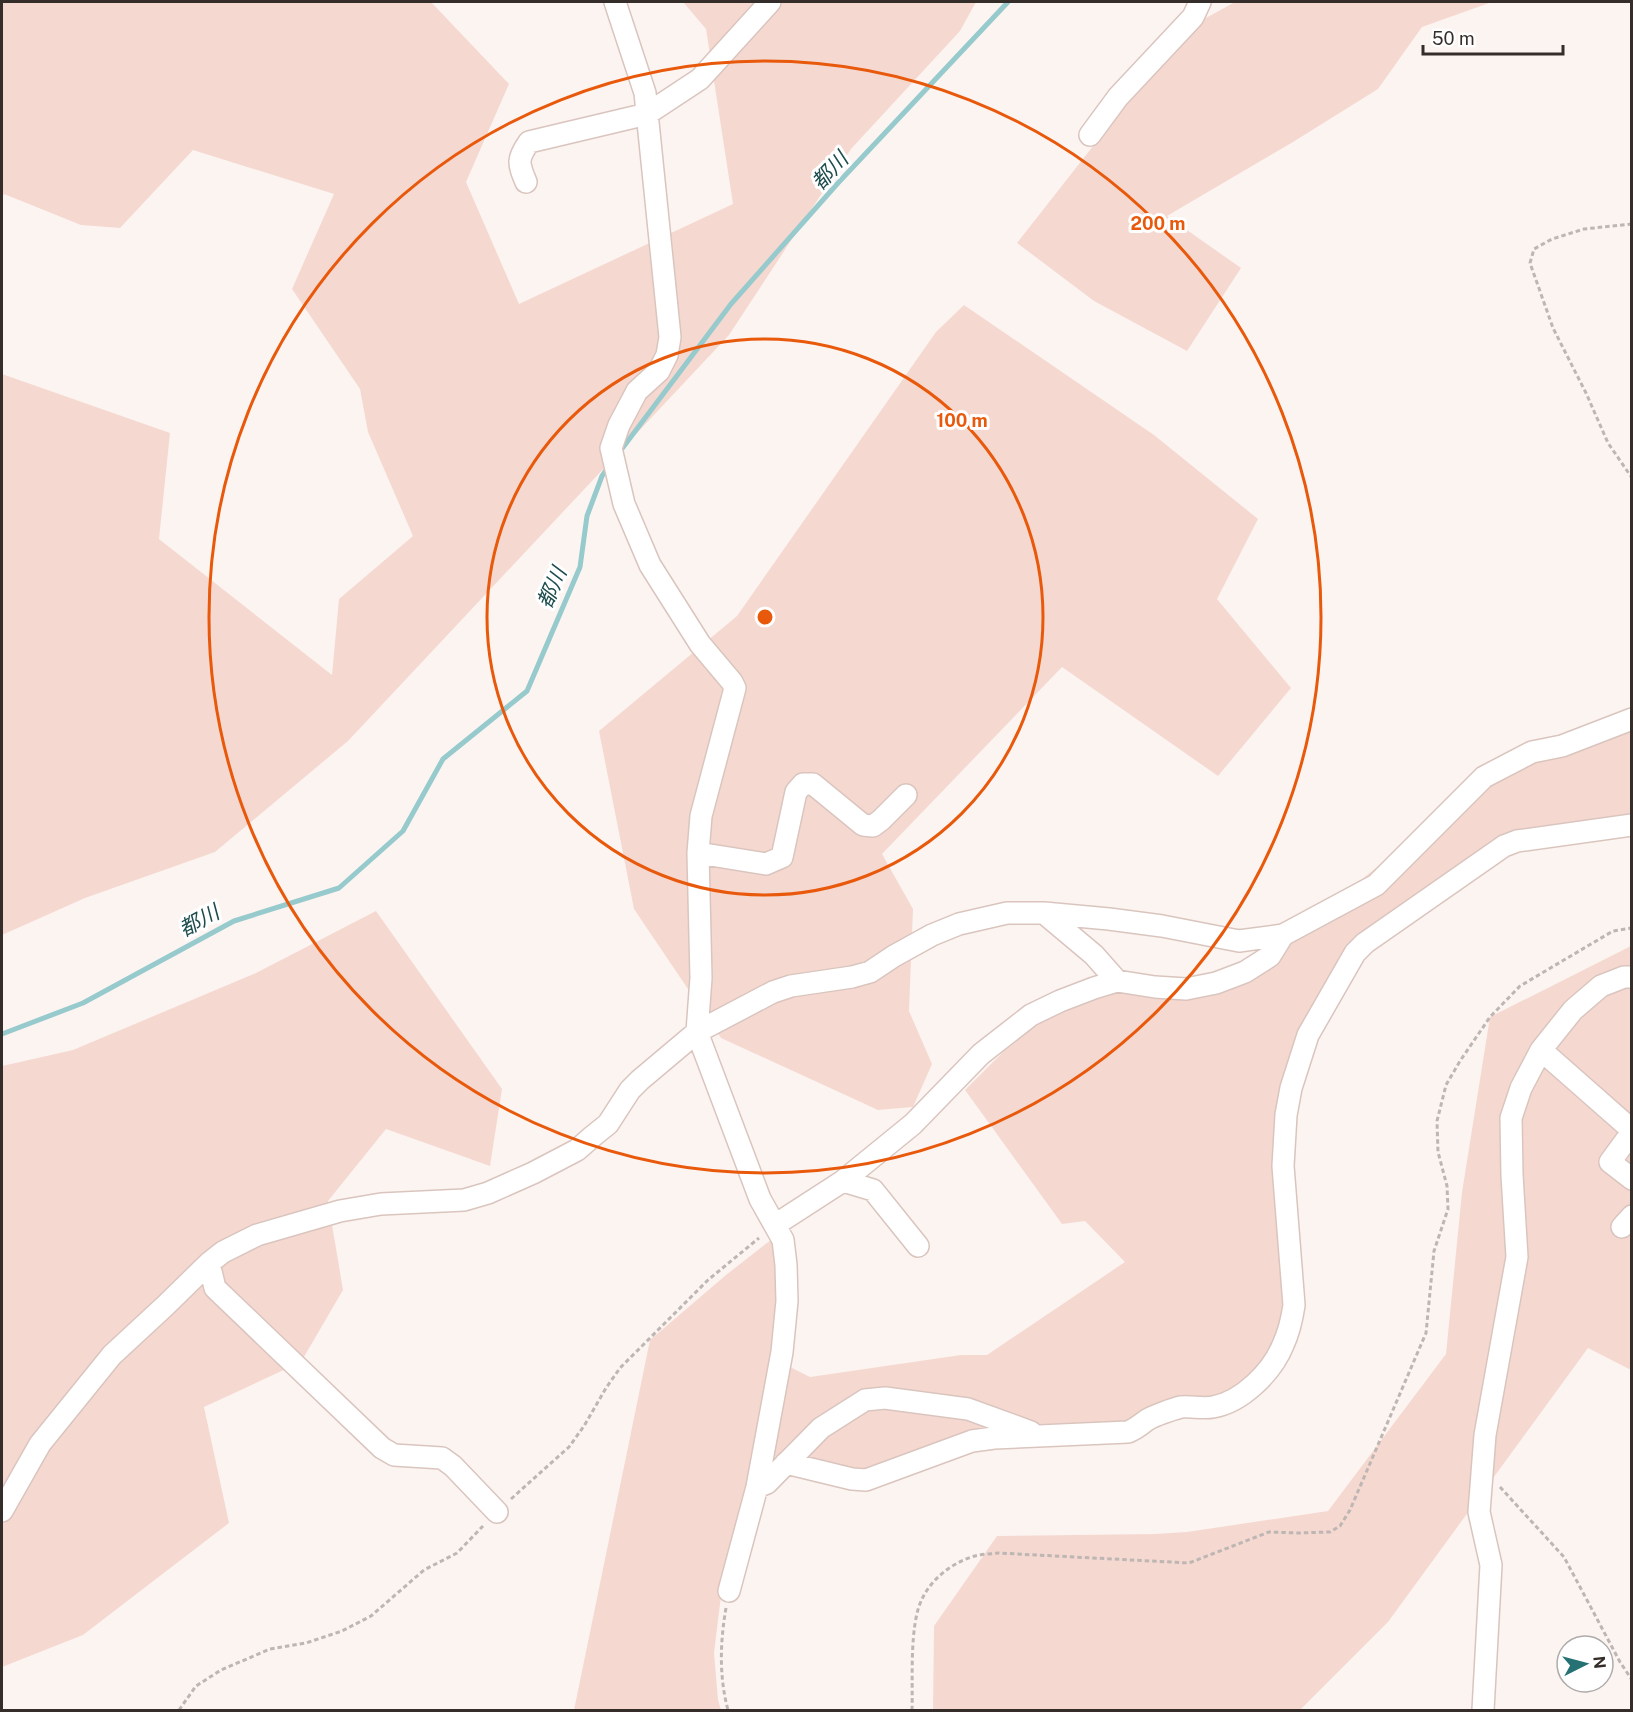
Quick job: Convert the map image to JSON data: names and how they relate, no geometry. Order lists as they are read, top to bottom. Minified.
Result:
{"water":["都川"],"scale_bar":"50 m","north":"right","rings":["200 m","100 m"]}
